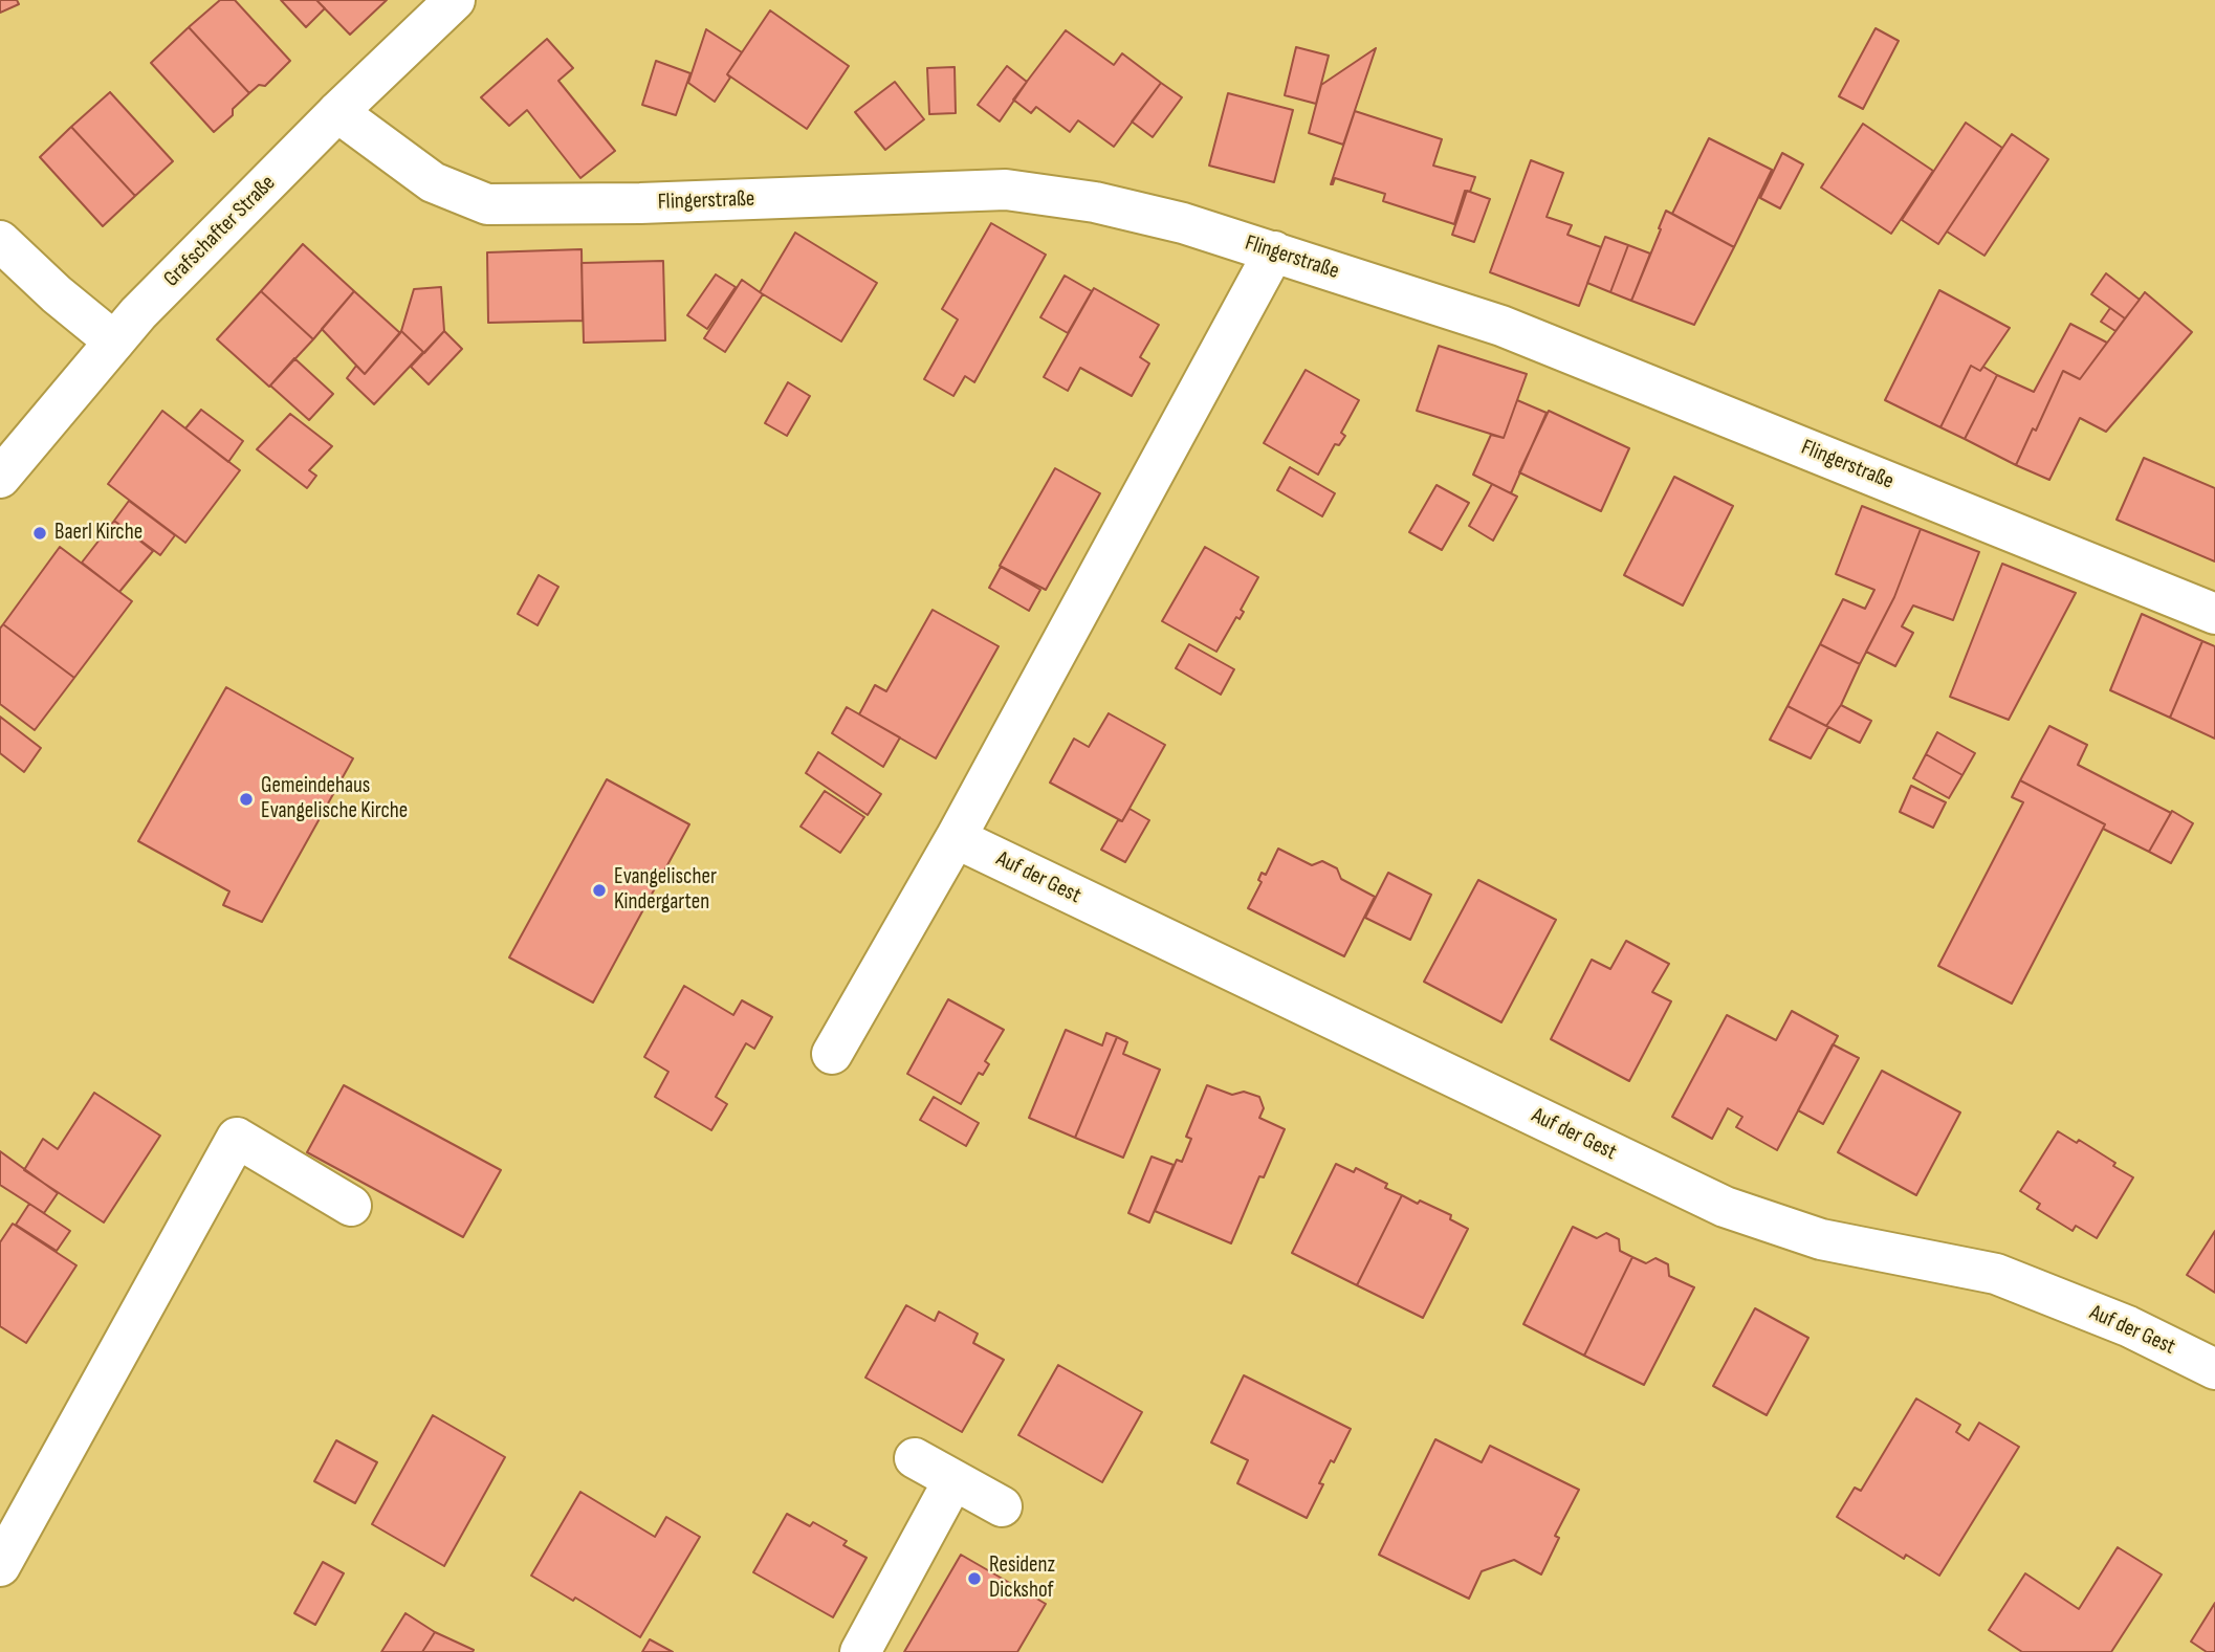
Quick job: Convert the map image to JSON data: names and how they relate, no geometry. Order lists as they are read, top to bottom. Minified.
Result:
{"streets":{"street":["Flingerstraße","Grafschafter Straße","Auf der Gest"]},"crossings":[["Flingerstraße","Grafschafter Straße"]],"places":["Baerl Kirche","Gemeindehaus Evangelische Kirche","Evangelischer Kindergarten","Residenz Dickshof"]}
